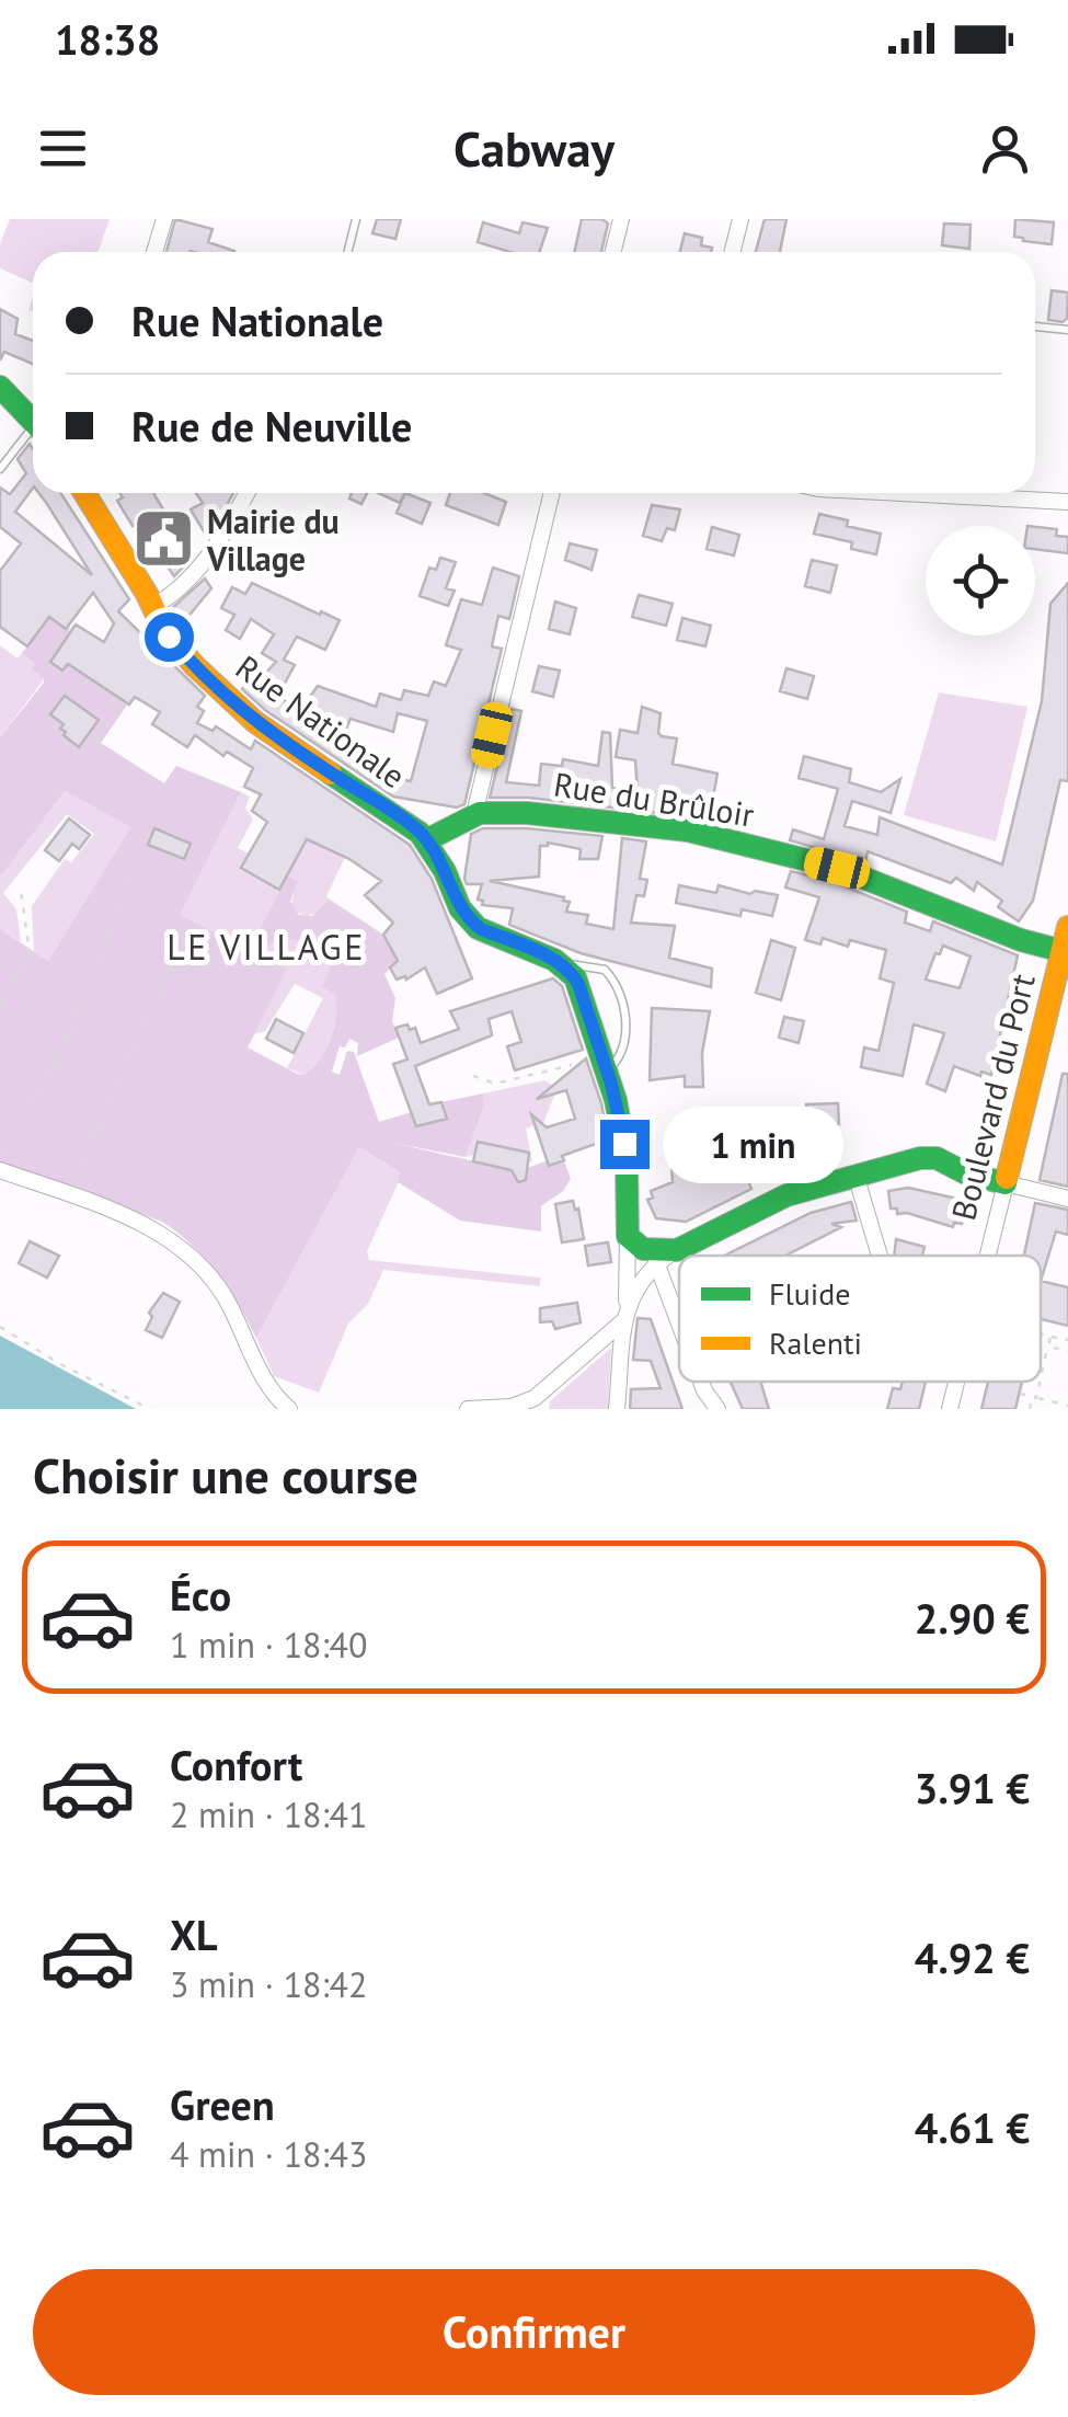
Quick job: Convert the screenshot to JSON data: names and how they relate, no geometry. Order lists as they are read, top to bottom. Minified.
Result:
{"streets":{"street":["Rue Nationale","Rue du Brûloir","Boulevard du Port"]},"crossings":[["Rue du Brûloir","Boulevard du Port"]],"districts":["LE VILLAGE"],"places":{"public building":["Mairie du Village"]},"legend":["Fluide","Ralenti"],"page":{"status":"18:38","header":"Cabway","banner":["Rue Nationale","Rue de Neuville"],"bubble":"1 min","heading":"Choisir une course","list":[{"name":"Éco","note":"1 min · 18:40","value":"2.90 €"},{"name":"Confort","note":"2 min · 18:41","value":"3.91 €"},{"name":"XL","note":"3 min · 18:42","value":"4.92 €"},{"name":"Green","note":"4 min · 18:43","value":"4.61 €"}],"buttons":"Confirmer"}}
